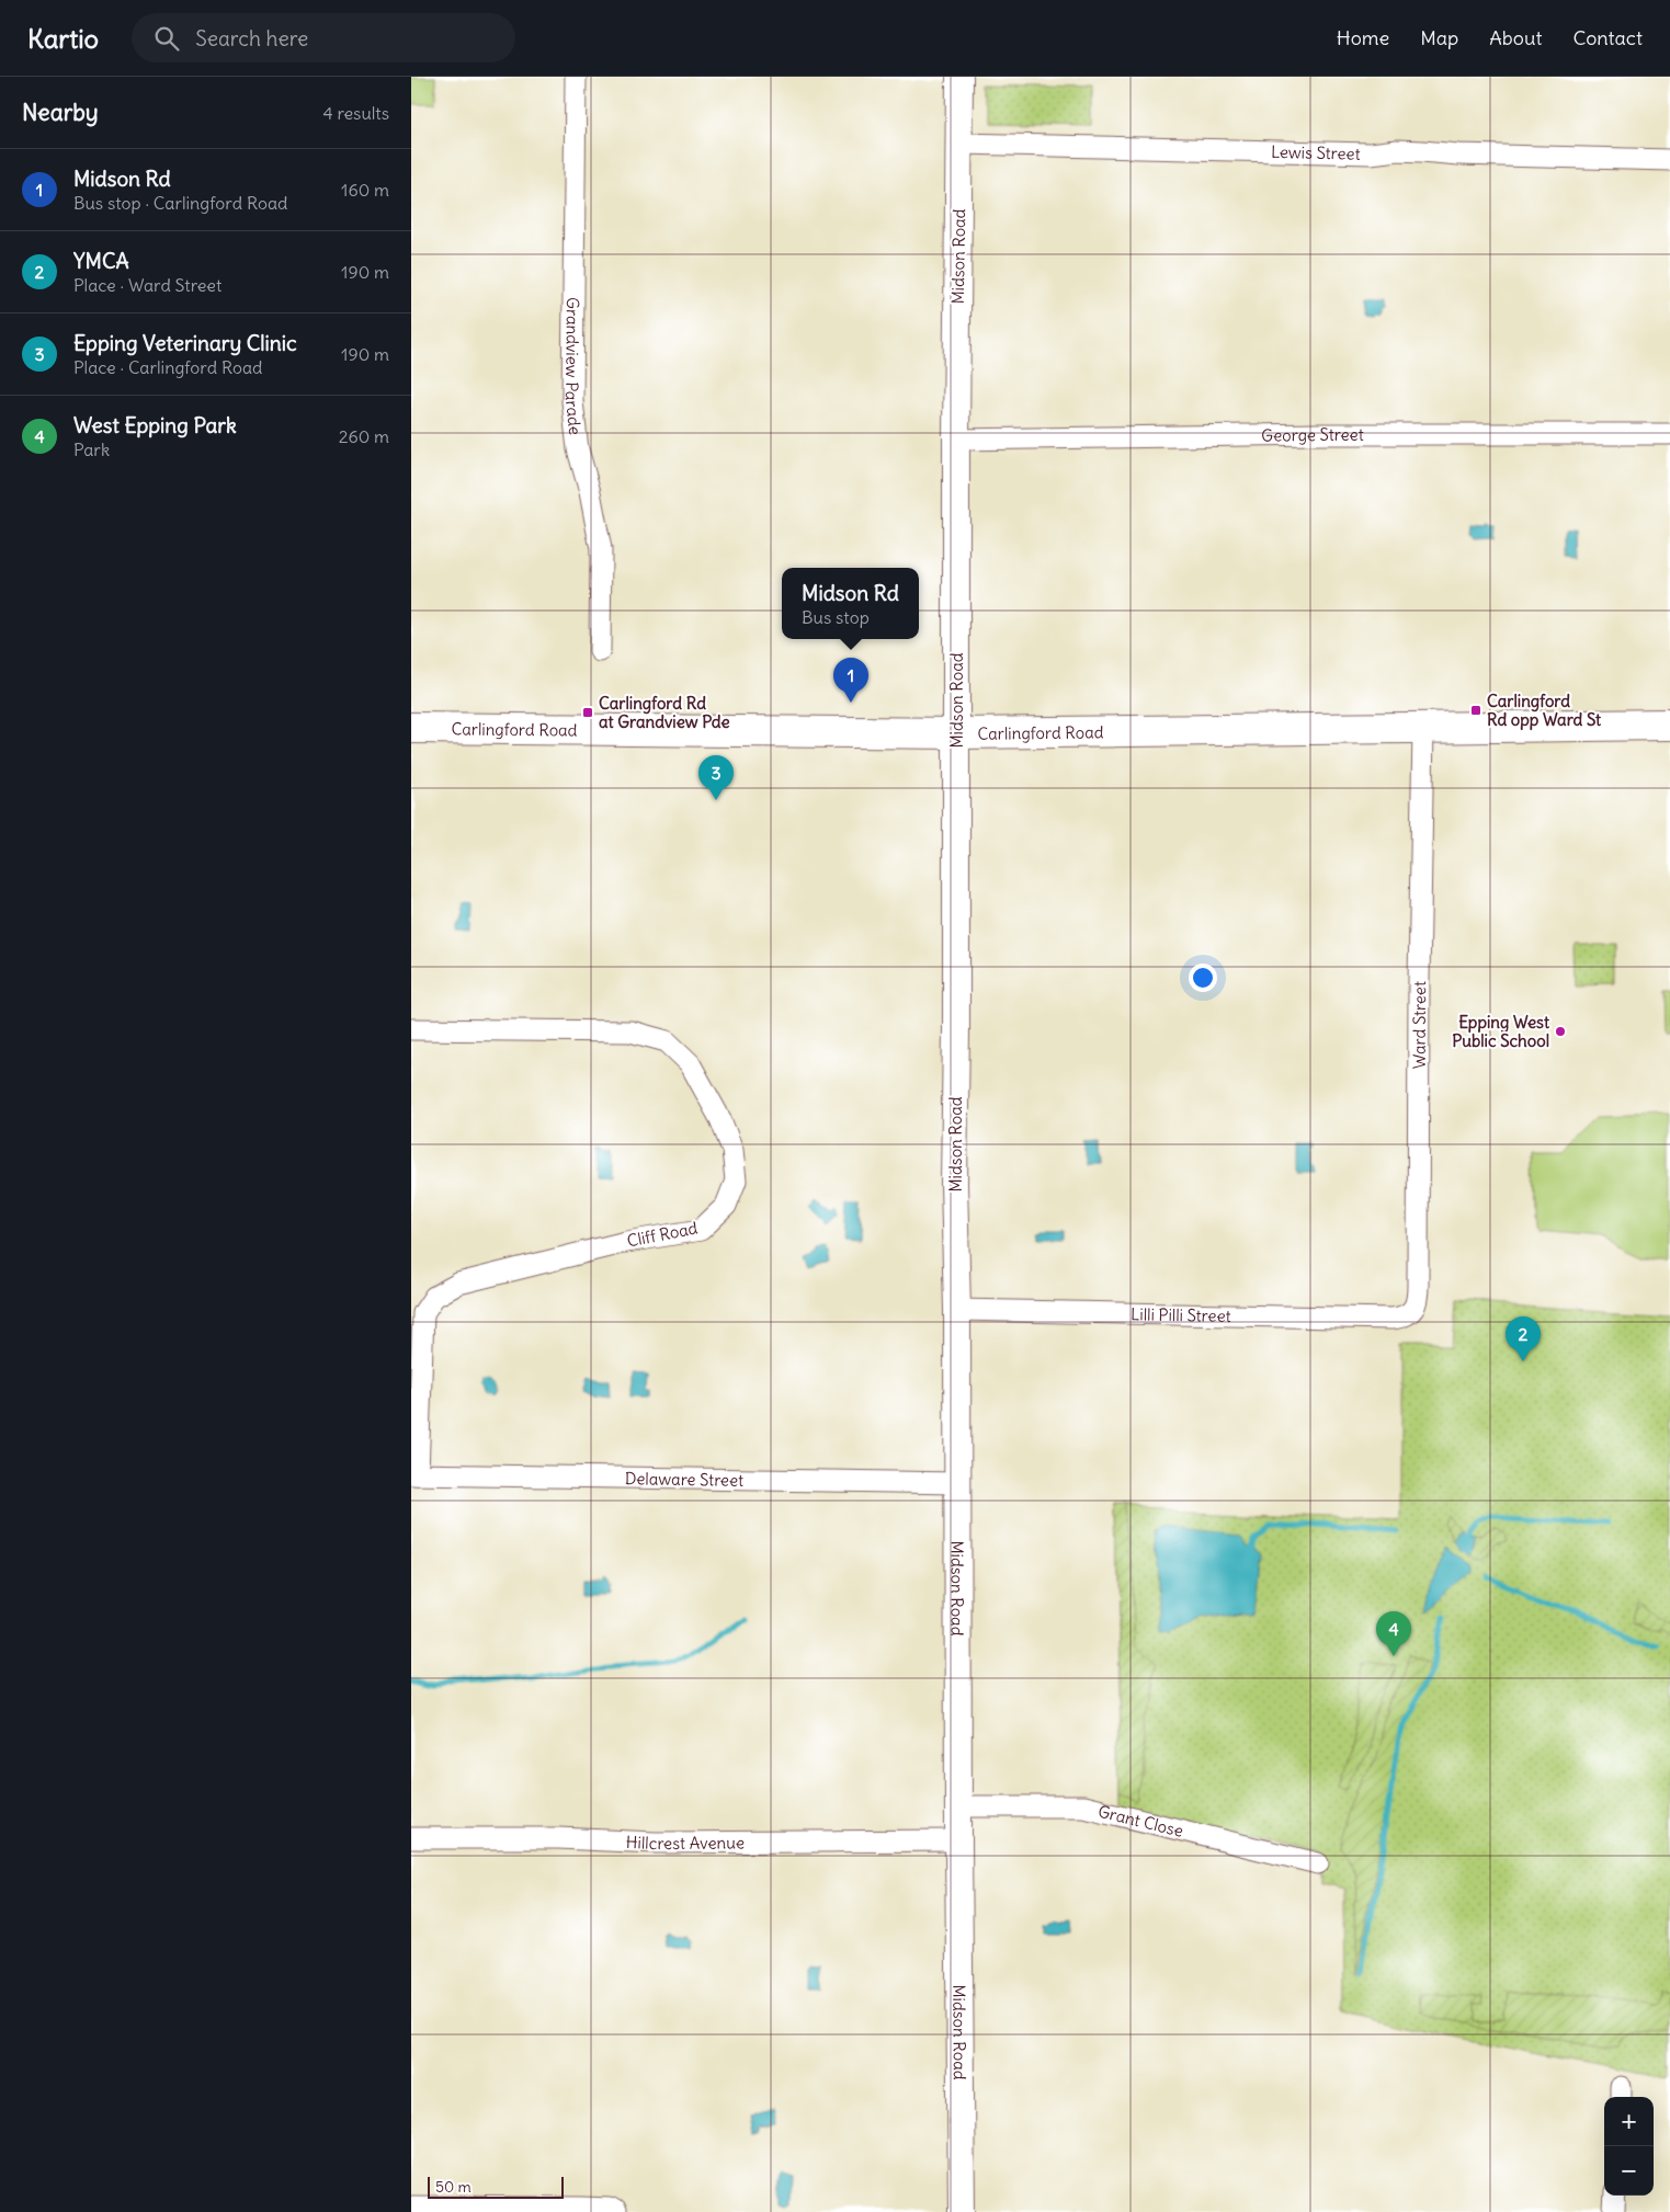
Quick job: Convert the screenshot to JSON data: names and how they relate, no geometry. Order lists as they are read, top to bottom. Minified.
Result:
{"streets":{"main road":["Carlingford Road"],"street":["Lewis Street","Midson Road","Grandview Parade","George Street","Ward Street","Cliff Road","Lilli Pilli Street","Delaware Street","Grant Close","Hillcrest Avenue"]},"crossings":[["Lewis Street","Midson Road"],["Midson Road","George Street"],["Midson Road","Carlingford Road"],["Midson Road","Lilli Pilli Street"],["Midson Road","Delaware Street"],["Midson Road","Grant Close"],["Midson Road","Hillcrest Avenue"],["Carlingford Road","Ward Street"],["Ward Street","Lilli Pilli Street"],["Cliff Road","Delaware Street"]],"places":{"transit":["Carlingford Rd opp Ward St","Carlingford Rd at Grandview Pde"],"other":["Epping West Public School"]},"scale_bar":"50 m","page":{"header":"Kartio","search":"Search here","nav":["Home","Map","About","Contact"],"heading":["Nearby","4 results"],"list":[{"mark":"1","name":"Midson Rd","note":"Bus stop · Carlingford Road","value":"160 m"},{"mark":"2","name":"YMCA","note":"Place · Ward Street","value":"190 m"},{"mark":"3","name":"Epping Veterinary Clinic","note":"Place · Carlingford Road","value":"190 m"},{"mark":"4","name":"West Epping Park","note":"Park","value":"260 m"}],"popup":["Midson Rd","Bus stop"],"pins":["1","3","2","4"],"map_buttons":["+","−"],"scale":"50 m"}}
